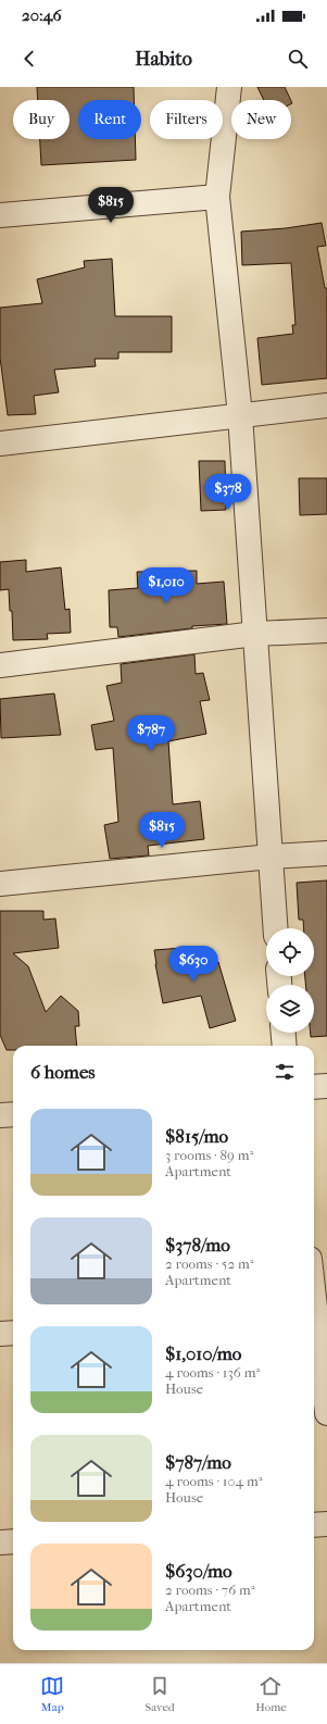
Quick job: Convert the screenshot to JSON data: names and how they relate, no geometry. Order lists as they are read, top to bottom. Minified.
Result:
{"page":{"status":"20:46","header":"Habito","chip":["Buy","Rent","Filters","New"],"price":["$815","$378","$1,010","$787","$815","$630"],"heading":"6 homes","list":[{"name":"$815/mo","note":"3 rooms · 89 m² · Apartment"},{"name":"$378/mo","note":"2 rooms · 52 m² · Apartment"},{"name":"$1,010/mo","note":"4 rooms · 136 m² · House"},{"name":"$787/mo","note":"4 rooms · 104 m² · House"},{"name":"$630/mo","note":"2 rooms · 76 m² · Apartment"}],"tabs":["Map","Saved","Home"]}}
